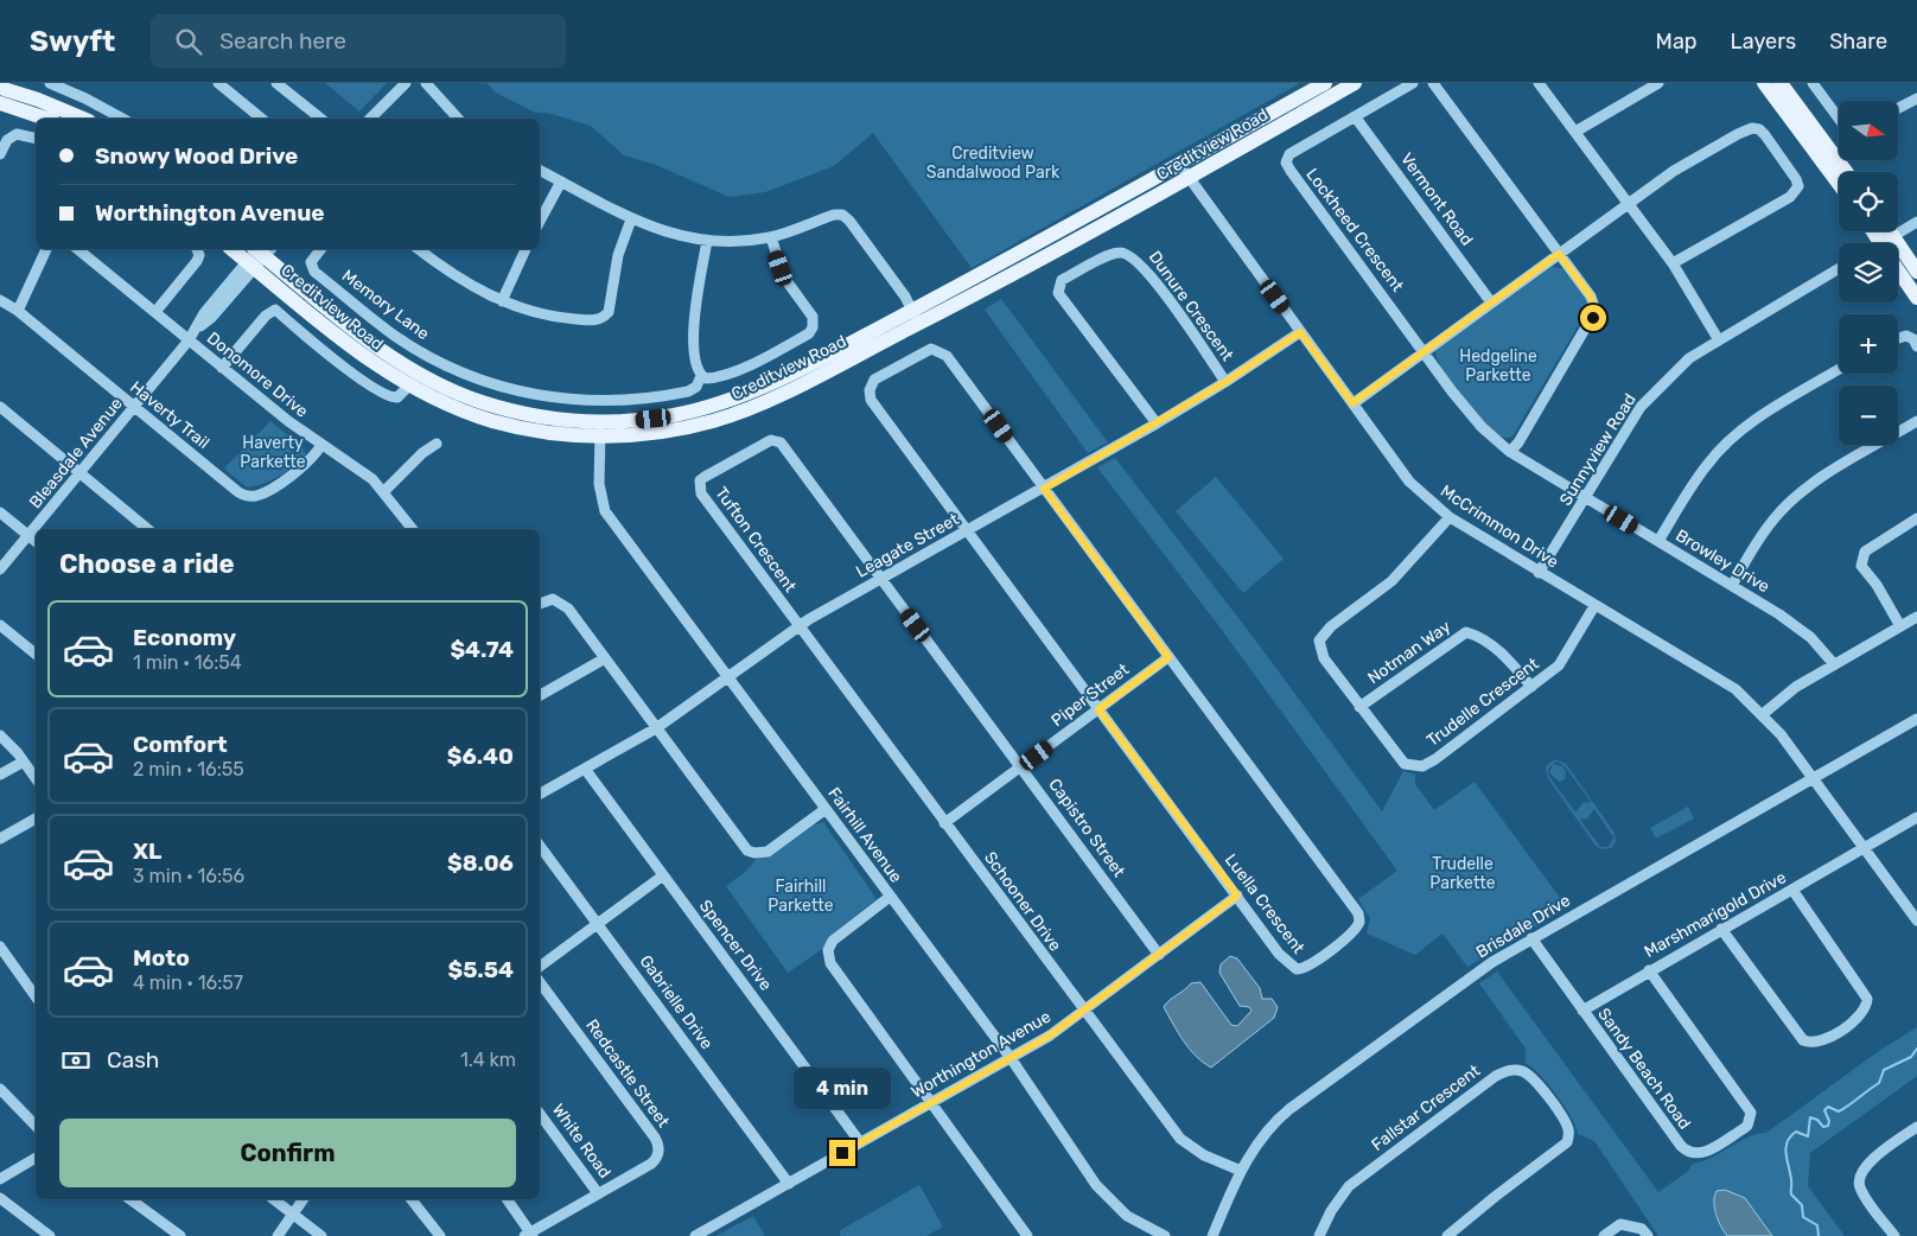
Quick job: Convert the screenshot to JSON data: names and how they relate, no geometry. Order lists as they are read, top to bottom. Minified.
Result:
{"streets":{"main road":["Creditview Road"],"street":["Vermont Road","Lockheed Crescent","Memory Lane","Dunure Crescent","Donomore Drive","Haverty Trail","Sunnyview Road","Bleasdale Avenue","McCrimmon Drive","Tufton Crescent","Leagate Street","Browley Drive","Notman Way","Piper Street","Trudelle Crescent","Capistro Street","Fairhill Avenue","Schooner Drive","Luella Crescent","Marshmarigold Drive","Brisdale Drive","Spencer Drive","Gabrielle Drive","Worthington Avenue","Sandy Beach Road","Redcastle Street","Fallstar Crescent","White Road"]},"crossings":[["Creditview Road","Bleasdale Avenue"],["Creditview Road","McCrimmon Drive"],["Creditview Road","Fairhill Avenue"],["Vermont Road","Lockheed Crescent"],["Lockheed Crescent","Browley Drive"],["Dunure Crescent","Leagate Street"],["Donomore Drive","Haverty Trail"],["Donomore Drive","Bleasdale Avenue"],["Haverty Trail","Bleasdale Avenue"],["Sunnyview Road","McCrimmon Drive"],["Sunnyview Road","Browley Drive"],["McCrimmon Drive","Leagate Street"],["McCrimmon Drive","Trudelle Crescent"],["McCrimmon Drive","Marshmarigold Drive"],["McCrimmon Drive","Brisdale Drive"],["Tufton Crescent","Leagate Street"],["Tufton Crescent","Capistro Street"],["Tufton Crescent","Schooner Drive"],["Leagate Street","Capistro Street"],["Leagate Street","Fairhill Avenue"],["Leagate Street","Schooner Drive"],["Leagate Street","Luella Crescent"],["Leagate Street","Spencer Drive"],["Notman Way","Trudelle Crescent"],["Piper Street","Capistro Street"],["Piper Street","Schooner Drive"],["Piper Street","Luella Crescent"],["Capistro Street","Worthington Avenue"],["Fairhill Avenue","Worthington Avenue"],["Schooner Drive","Brisdale Drive"],["Schooner Drive","Worthington Avenue"],["Luella Crescent","Worthington Avenue"],["Marshmarigold Drive","Sandy Beach Road"],["Brisdale Drive","Sandy Beach Road"],["Spencer Drive","Worthington Avenue"],["Gabrielle Drive","Worthington Avenue"],["Redcastle Street","White Road"]],"parks":["Creditview Sandalwood Park","Hedgeline Parkette","Haverty Parkette","Trudelle Parkette","Fairhill Parkette"],"north":"right","page":{"header":"Swyft","search":"Search here","nav":["Map","Layers","Share"],"map_buttons":["+","−"],"banner":["Snowy Wood Drive","Worthington Avenue"],"heading":"Choose a ride","list":[{"name":"Economy","note":"1 min · 16:54","value":"$4.74"},{"name":"Comfort","note":"2 min · 16:55","value":"$6.40"},{"name":"XL","note":"3 min · 16:56","value":"$8.06"},{"name":"Moto","note":"4 min · 16:57","value":"$5.54"}],"pay":["Cash","1.4 km"],"bubble":"4 min","buttons":"Confirm"}}
